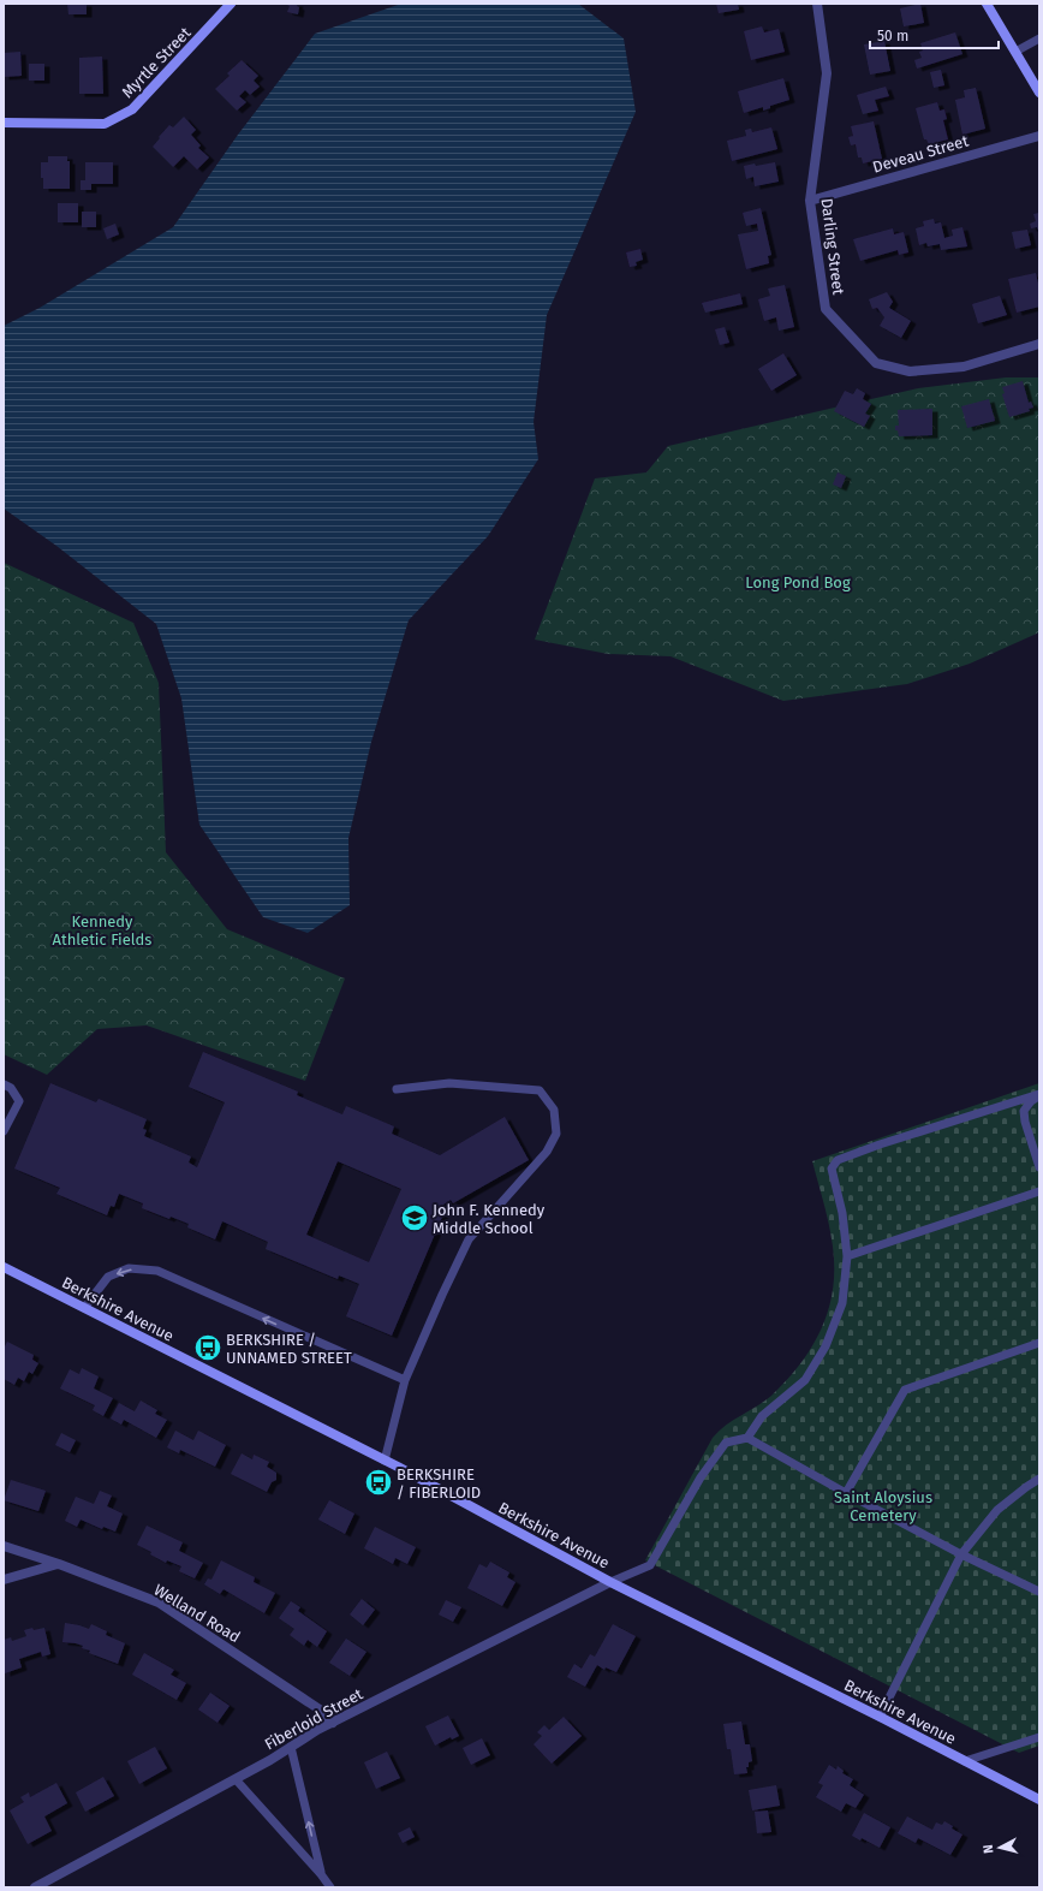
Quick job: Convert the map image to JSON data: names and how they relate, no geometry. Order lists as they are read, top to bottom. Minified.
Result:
{"streets":{"main road":["Myrtle Street","Berkshire Avenue"],"street":["Deveau Street","Darling Street","Welland Road","Fiberloid Street"]},"crossings":[["Deveau Street","Darling Street"],["Berkshire Avenue","Fiberloid Street"],["Welland Road","Fiberloid Street"]],"parks":["Long Pond Bog","Kennedy Athletic Fields","Saint Aloysius Cemetery"],"places":{"school or university":["John F. Kennedy Middle School"],"bus stop":["BERKSHIRE / UNNAMED STREET","BERKSHIRE / FIBERLOID"]},"scale_bar":"50 m","north":"left"}
